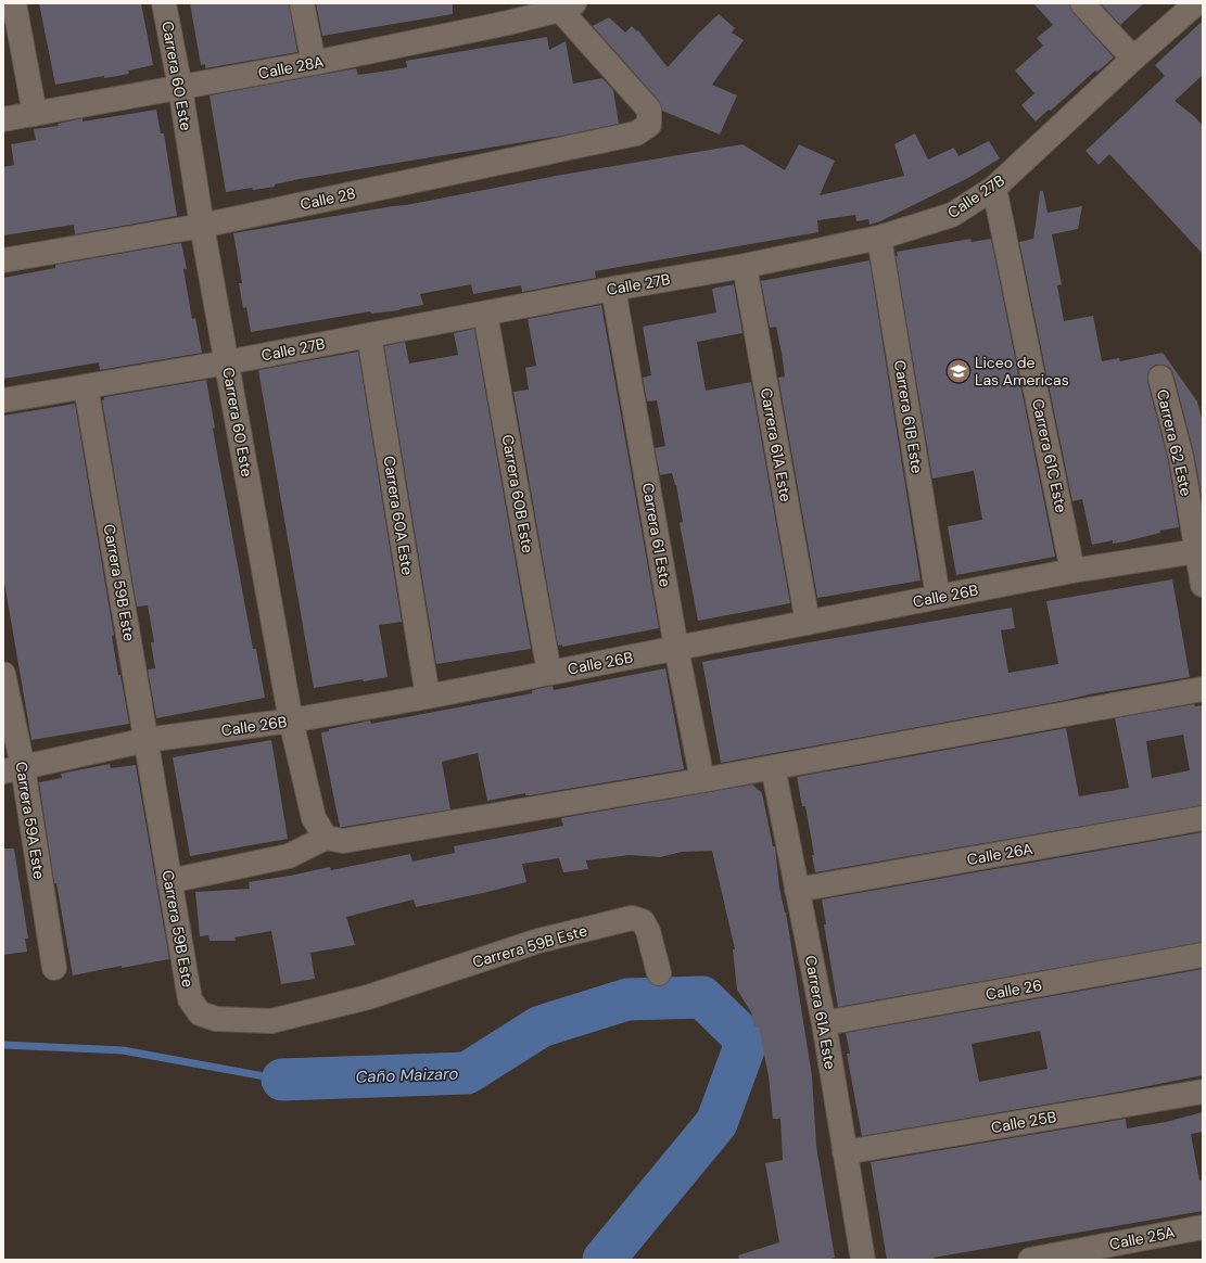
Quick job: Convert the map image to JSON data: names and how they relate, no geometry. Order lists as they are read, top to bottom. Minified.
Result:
{"streets":{"street":["Calle 28A","Carrera 60 Este","Calle 27B","Calle 28","Carrera 61B Este","Carrera 62 Este","Carrera 61A Este","Carrera 61C Este","Carrera 60B Este","Carrera 60A Este","Carrera 61 Este","Carrera 59B Este","Calle 26B","Carrera 59A Este","Calle 26A","Calle 26","Calle 25B","Calle 25A"]},"crossings":[["Calle 28A","Carrera 60 Este"],["Calle 28A","Calle 28"],["Carrera 60 Este","Calle 27B"],["Carrera 60 Este","Calle 28"],["Carrera 60 Este","Calle 26B"],["Calle 27B","Carrera 61B Este"],["Calle 27B","Carrera 61A Este"],["Calle 27B","Carrera 61C Este"],["Calle 27B","Carrera 60B Este"],["Calle 27B","Carrera 60A Este"],["Calle 27B","Carrera 61 Este"],["Calle 27B","Carrera 59B Este"],["Carrera 61B Este","Calle 26B"],["Carrera 62 Este","Calle 26B"],["Carrera 61A Este","Calle 26B"],["Carrera 61A Este","Calle 26A"],["Carrera 61A Este","Calle 26"],["Carrera 61A Este","Calle 25B"],["Carrera 61C Este","Calle 26B"],["Carrera 60B Este","Calle 26B"],["Carrera 60A Este","Calle 26B"],["Carrera 61 Este","Calle 26B"],["Carrera 59B Este","Calle 26B"],["Calle 26B","Carrera 59A Este"]],"water":["Caño Maizaro"],"places":{"school or university":["Liceo de Las Americas"]}}
